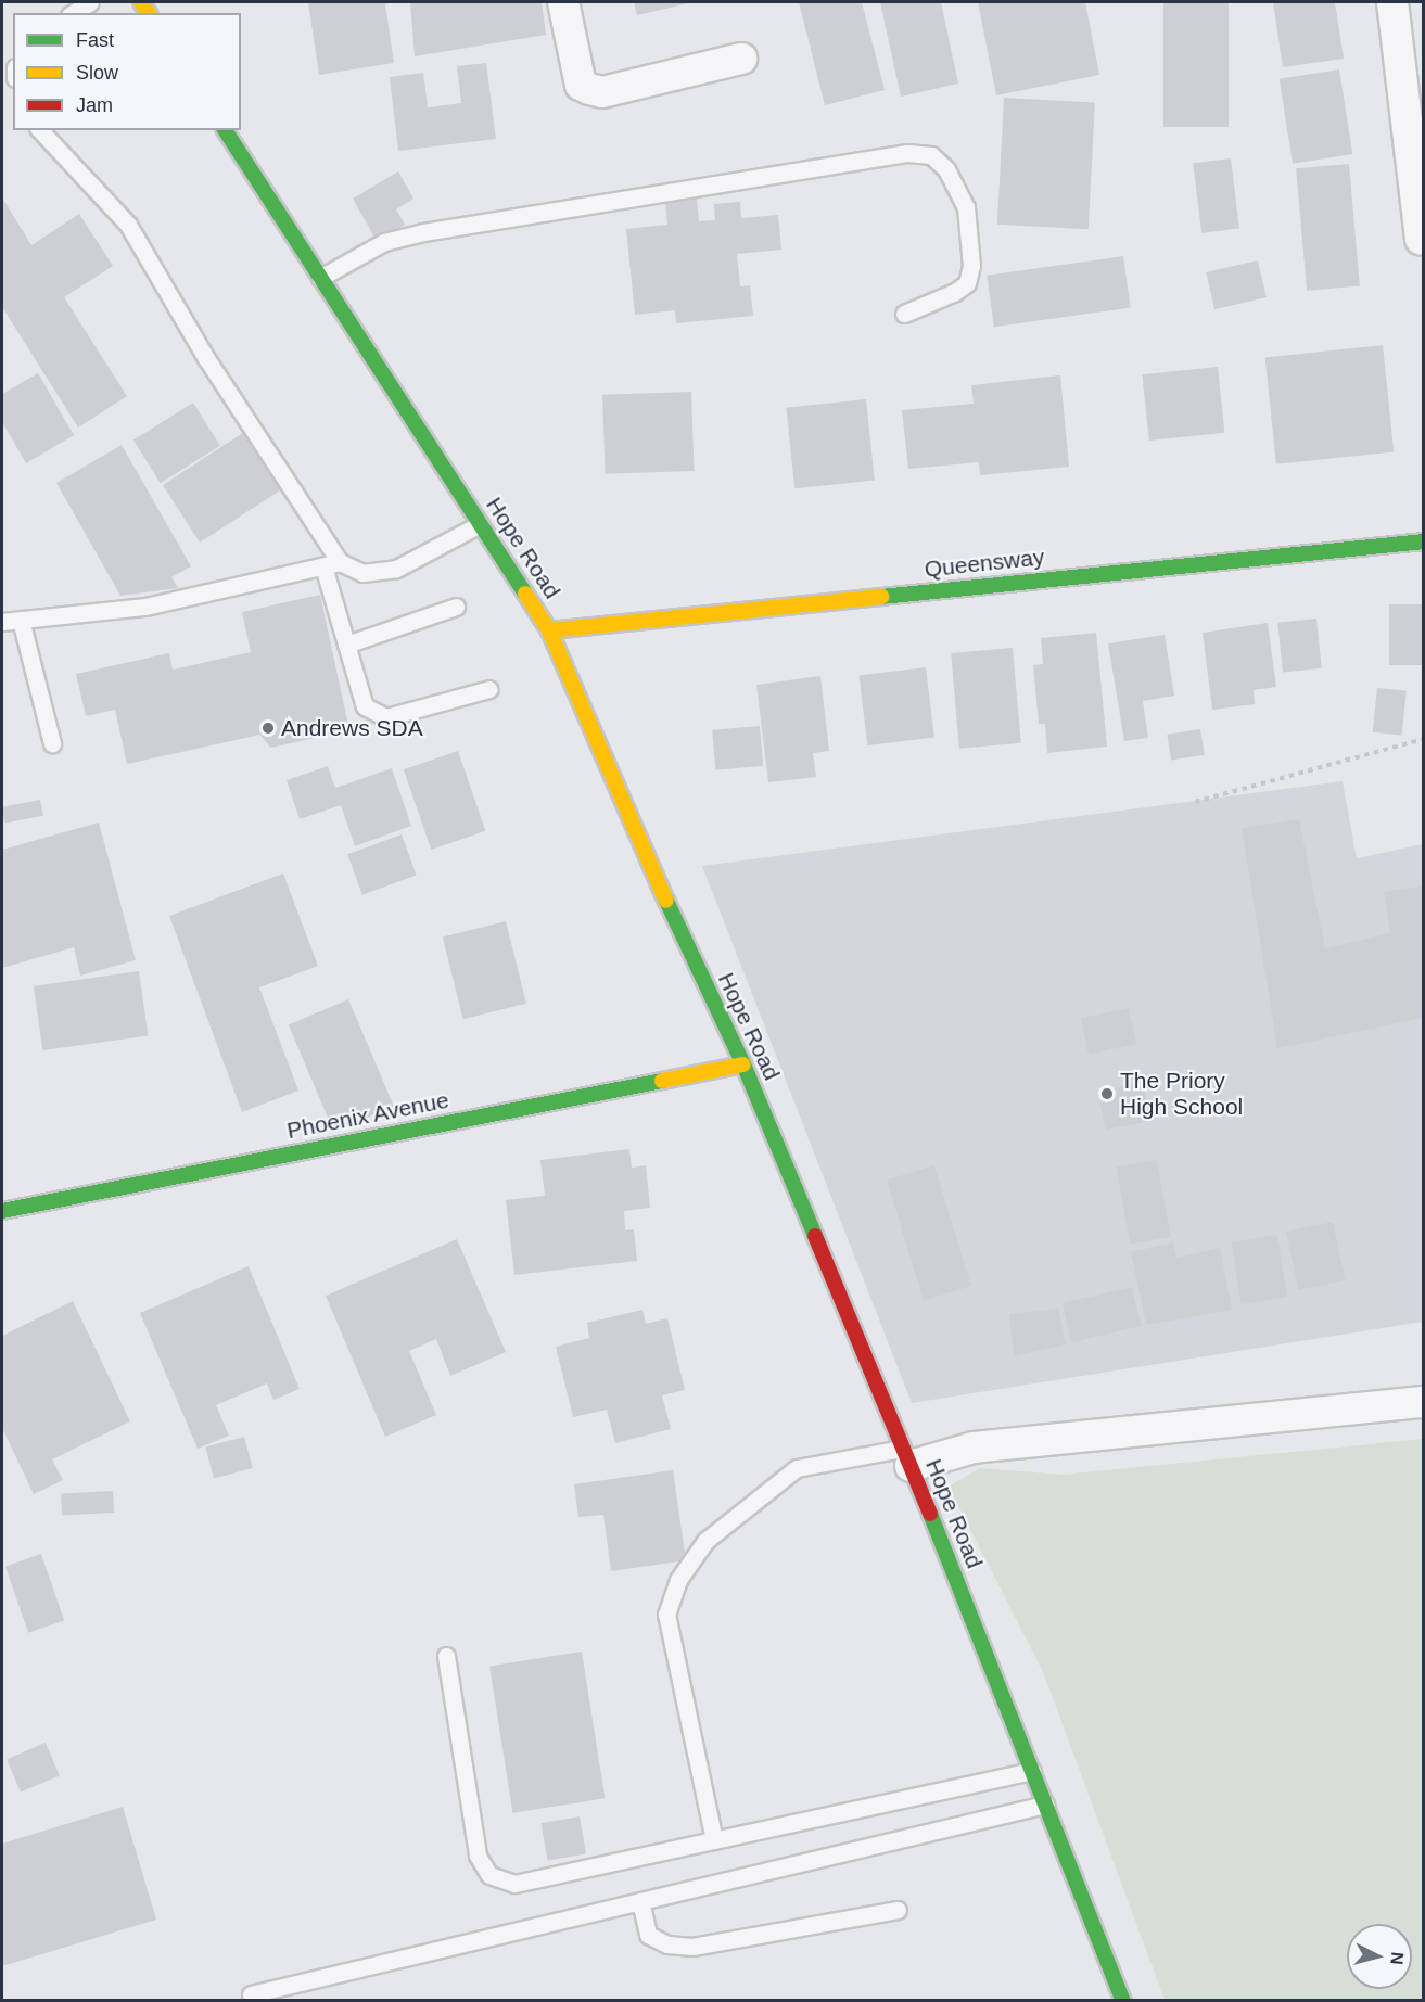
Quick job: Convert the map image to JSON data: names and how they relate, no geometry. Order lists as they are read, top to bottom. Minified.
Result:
{"streets":{"main road":["Hope Road","Queensway","Phoenix Avenue"]},"crossings":[["Hope Road","Queensway"],["Hope Road","Phoenix Avenue"]],"places":["Andrews SDA","The Priory High School"],"legend":["Fast","Slow","Jam"],"north":"right"}
